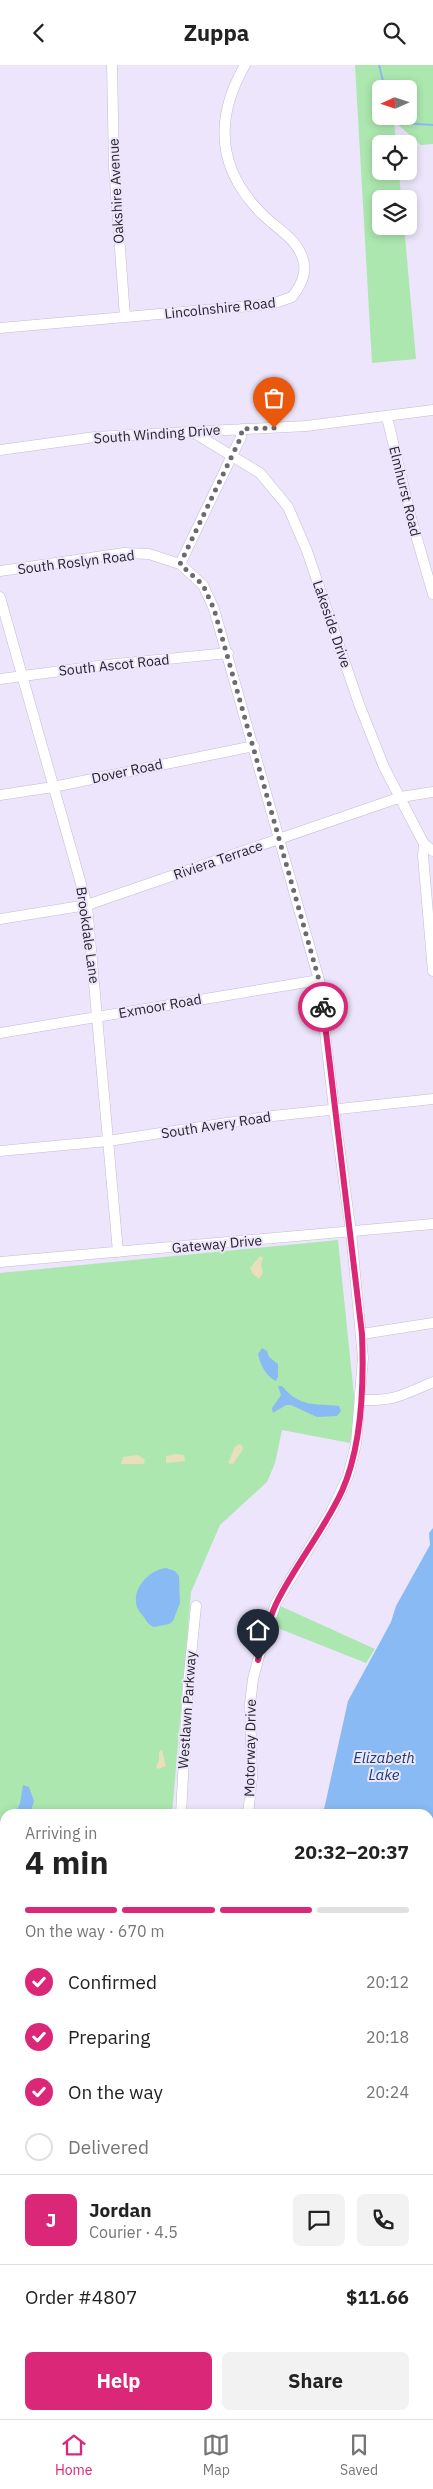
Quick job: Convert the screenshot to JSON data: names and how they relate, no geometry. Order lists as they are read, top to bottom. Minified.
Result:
{"streets":{"street":["Oakshire Avenue","Lincolnshire Road","South Winding Drive","Elmhurst Road","South Roslyn Road","Lakeside Drive","South Ascot Road","Dover Road","Riviera Terrace","Brookdale Lane","Exmoor Road","South Avery Road","Gateway Drive","Westlawn Parkway","Motorway Drive"]},"crossings":[["Oakshire Avenue","Lincolnshire Road"],["South Winding Drive","Elmhurst Road"],["South Winding Drive","Lakeside Drive"],["South Roslyn Road","Motorway Drive"],["Lakeside Drive","Riviera Terrace"],["South Ascot Road","Brookdale Lane"],["South Ascot Road","Motorway Drive"],["Dover Road","Brookdale Lane"],["Dover Road","Motorway Drive"],["Riviera Terrace","Brookdale Lane"],["Riviera Terrace","Motorway Drive"],["Brookdale Lane","Exmoor Road"],["Brookdale Lane","South Avery Road"],["Brookdale Lane","Gateway Drive"],["Exmoor Road","Motorway Drive"],["South Avery Road","Motorway Drive"],["Gateway Drive","Motorway Drive"]],"water":["Elizabeth Lake"],"north":"left","page":{"header":"Zuppa","heading":["4 min","Arriving in","20:32–20:37"],"panel":["Jordan","Courier · 4.5","Order #4807","$11.66"],"bar":"On the way · 670 m","list":[["Confirmed","20:12"],["Preparing","20:18"],["On the way","20:24"],"Delivered"],"round":"J","buttons":["Help","Share"],"tabs":["Home","Map","Saved"]}}
